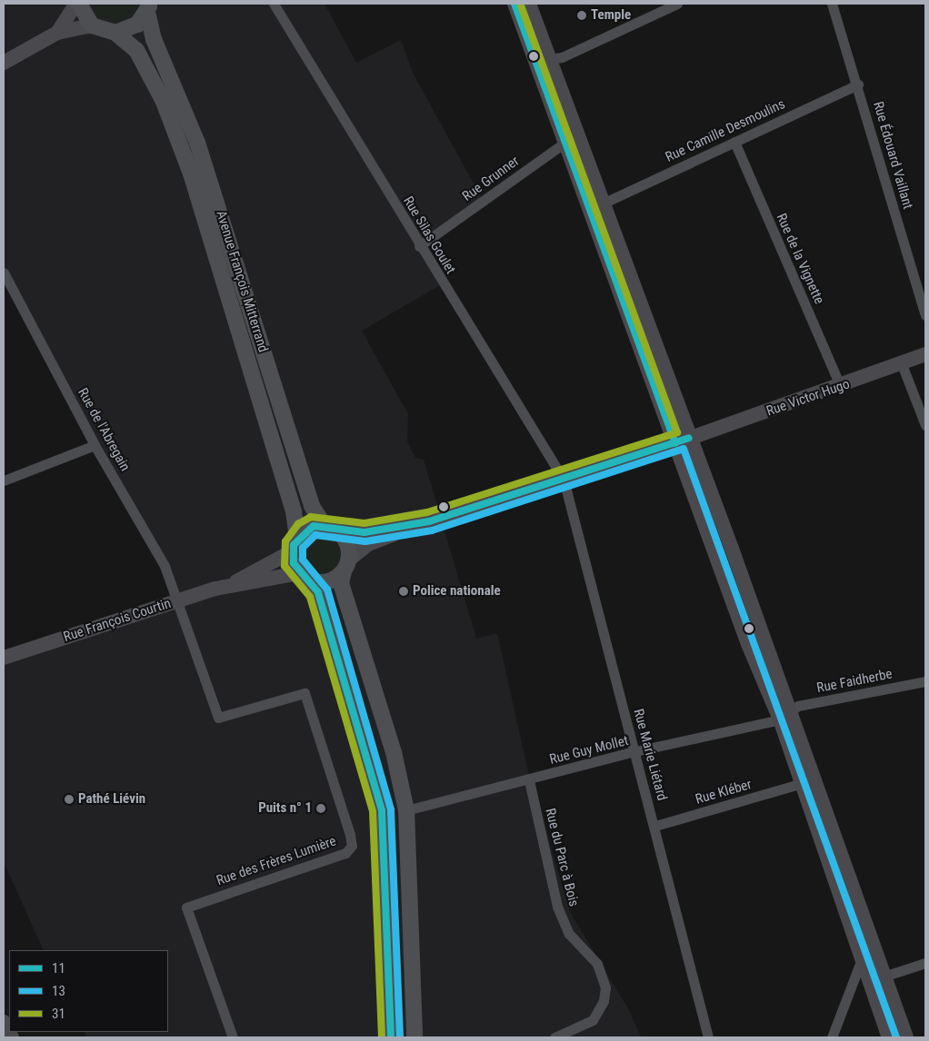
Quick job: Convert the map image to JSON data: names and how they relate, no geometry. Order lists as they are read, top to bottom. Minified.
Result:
{"streets":{"main road":["Avenue François Mitterrand","Rue Victor Hugo","Rue François Courtin"],"street":["Rue Camille Desmoulins","Rue Édouard Vaillant","Rue Grunner","Rue Silas Goulet","Rue de la Vignette","Rue de l'Abregain","Rue Faidherbe","Rue Guy Mollet","Rue Marie Liétard","Rue Kléber","Rue du Parc à Bois","Rue des Frères Lumière"]},"crossings":[["Rue Camille Desmoulins","Rue Édouard Vaillant"],["Rue Camille Desmoulins","Rue de la Vignette"],["Rue Grunner","Rue Silas Goulet"],["Rue Silas Goulet","Rue Marie Liétard"],["Rue de la Vignette","Rue Victor Hugo"],["Avenue François Mitterrand","Rue François Courtin"],["Rue de l'Abregain","Rue François Courtin"],["Rue de l'Abregain","Rue des Frères Lumière"],["Rue François Courtin","Rue des Frères Lumière"],["Rue Faidherbe","Rue Guy Mollet"],["Rue Guy Mollet","Rue Marie Liétard"],["Rue Guy Mollet","Rue du Parc à Bois"],["Rue Marie Liétard","Rue Kléber"]],"places":["Temple","Police nationale","Pathé Liévin","Puits n° 1"],"lines":["transit line 11","transit line 31","transit line 13"],"legend":["11","13","31"]}
